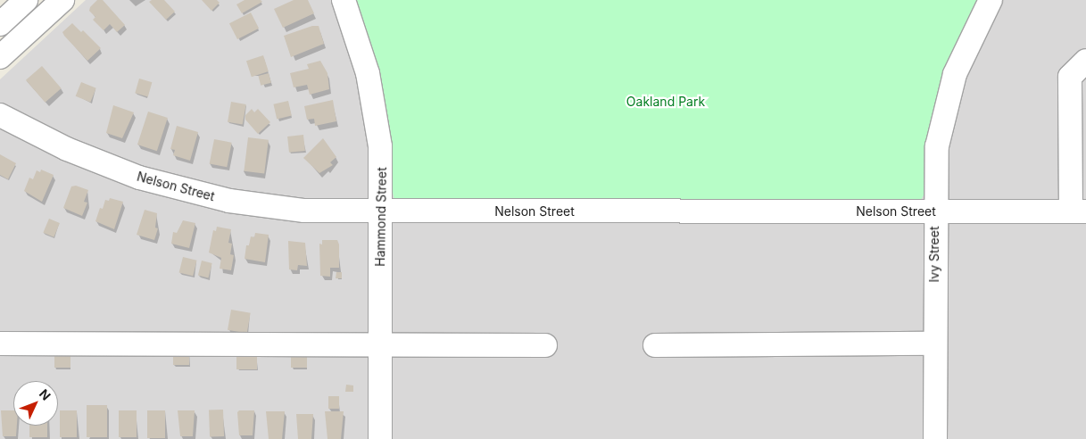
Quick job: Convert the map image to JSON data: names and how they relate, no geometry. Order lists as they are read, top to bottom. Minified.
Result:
{"streets":{"street":["Nelson Street","Hammond Street","Ivy Street"]},"crossings":[["Nelson Street","Hammond Street"],["Nelson Street","Ivy Street"]],"parks":["Oakland Park"],"north":"top right"}
